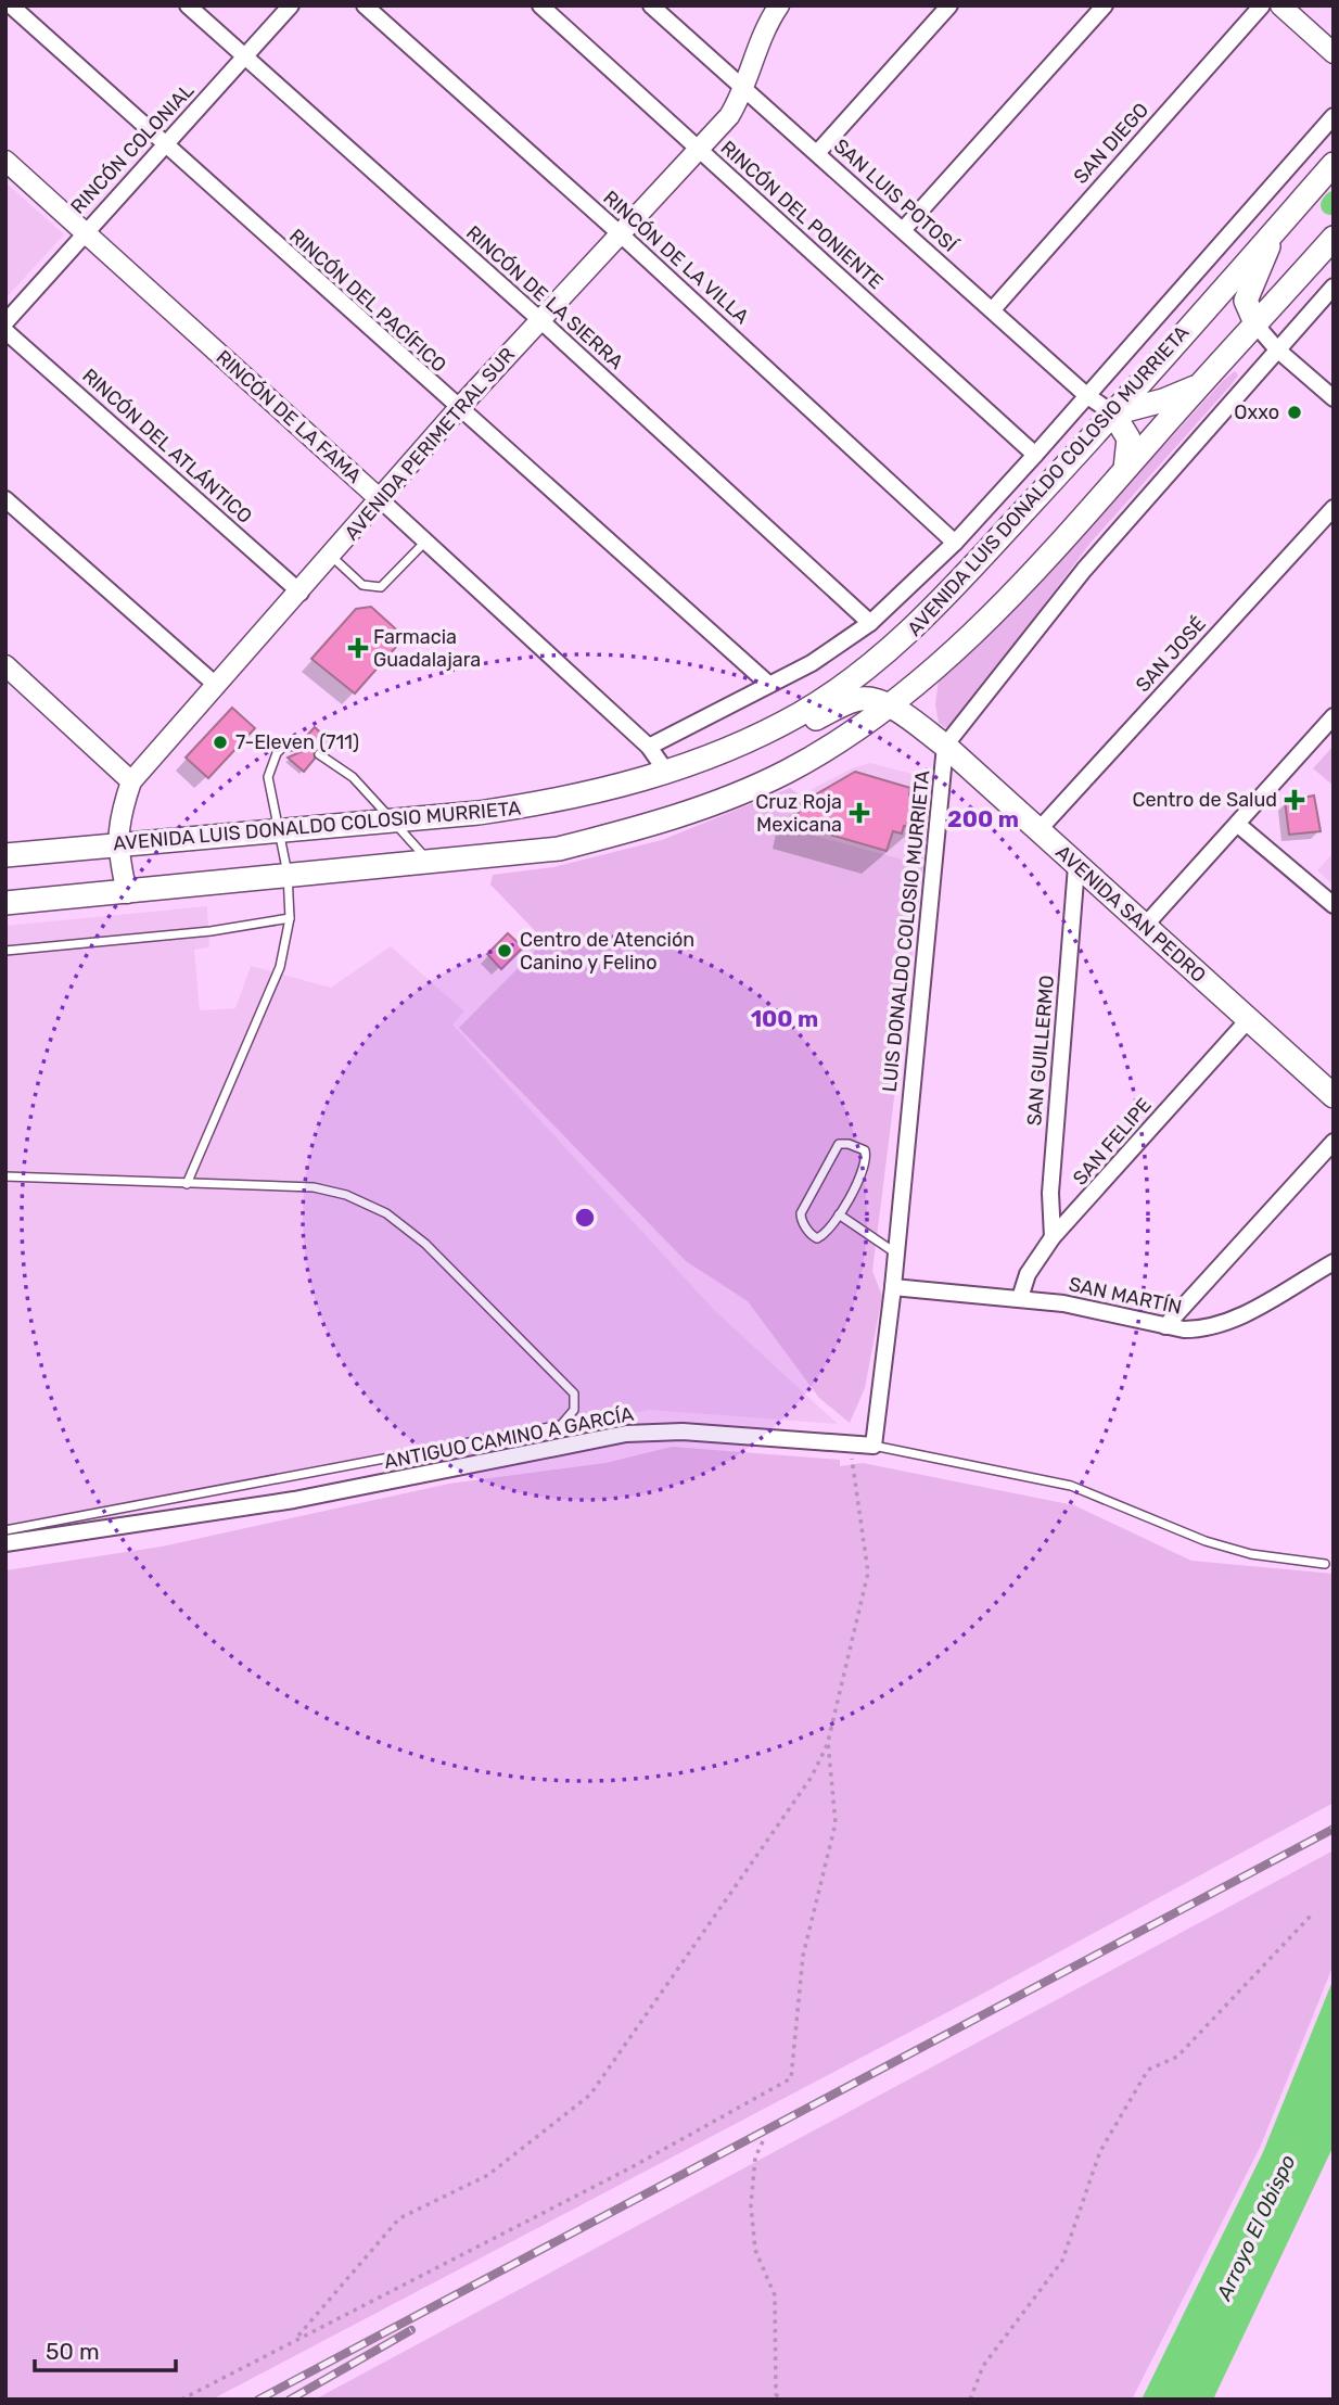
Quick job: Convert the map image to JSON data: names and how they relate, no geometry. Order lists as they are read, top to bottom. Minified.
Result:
{"streets":{"main road":["AVENIDA LUIS DONALDO COLOSIO MURRIETA","AVENIDA SAN PEDRO"],"street":["SAN DIEGO","RINCÓN COLONIAL","SAN LUIS POTOSÍ","RINCÓN DEL PONIENTE","RINCÓN DE LA VILLA","RINCÓN DE LA SIERRA","RINCÓN DEL PACÍFICO","RINCÓN DE LA FAMA","AVENIDA PERIMETRAL SUR","RINCÓN DEL ATLÁNTICO","SAN JOSÉ","LUIS DONALDO COLOSIO MURRIETA","SAN GUILLERMO","SAN FELIPE","SAN MARTÍN","ANTIGUO CAMINO A GARCÍA"]},"crossings":[["SAN DIEGO","SAN LUIS POTOSÍ"],["RINCÓN COLONIAL","RINCÓN DE LA SIERRA"],["RINCÓN COLONIAL","RINCÓN DEL PACÍFICO"],["RINCÓN COLONIAL","RINCÓN DE LA FAMA"],["SAN LUIS POTOSÍ","AVENIDA PERIMETRAL SUR"],["SAN LUIS POTOSÍ","AVENIDA LUIS DONALDO COLOSIO MURRIETA"],["RINCÓN DEL PONIENTE","AVENIDA PERIMETRAL SUR"],["RINCÓN DE LA VILLA","AVENIDA PERIMETRAL SUR"],["RINCÓN DE LA SIERRA","AVENIDA PERIMETRAL SUR"],["RINCÓN DEL PACÍFICO","AVENIDA PERIMETRAL SUR"],["RINCÓN DE LA FAMA","AVENIDA PERIMETRAL SUR"],["RINCÓN DE LA FAMA","AVENIDA LUIS DONALDO COLOSIO MURRIETA"],["AVENIDA PERIMETRAL SUR","RINCÓN DEL ATLÁNTICO"],["AVENIDA PERIMETRAL SUR","AVENIDA LUIS DONALDO COLOSIO MURRIETA"],["SAN JOSÉ","AVENIDA SAN PEDRO"],["AVENIDA SAN PEDRO","LUIS DONALDO COLOSIO MURRIETA"],["AVENIDA SAN PEDRO","SAN GUILLERMO"],["AVENIDA SAN PEDRO","SAN FELIPE"],["LUIS DONALDO COLOSIO MURRIETA","SAN MARTÍN"],["LUIS DONALDO COLOSIO MURRIETA","ANTIGUO CAMINO A GARCÍA"],["SAN GUILLERMO","SAN FELIPE"],["SAN FELIPE","SAN MARTÍN"]],"water":["Arroyo El Obispo"],"places":{"other":["Oxxo","7-Eleven (711)","Centro de Atención Canino y Felino"],"health":["Farmacia Guadalajara","Centro de Salud","Cruz Roja Mexicana"]},"scale_bar":"50 m","rings":["200 m","100 m"]}
